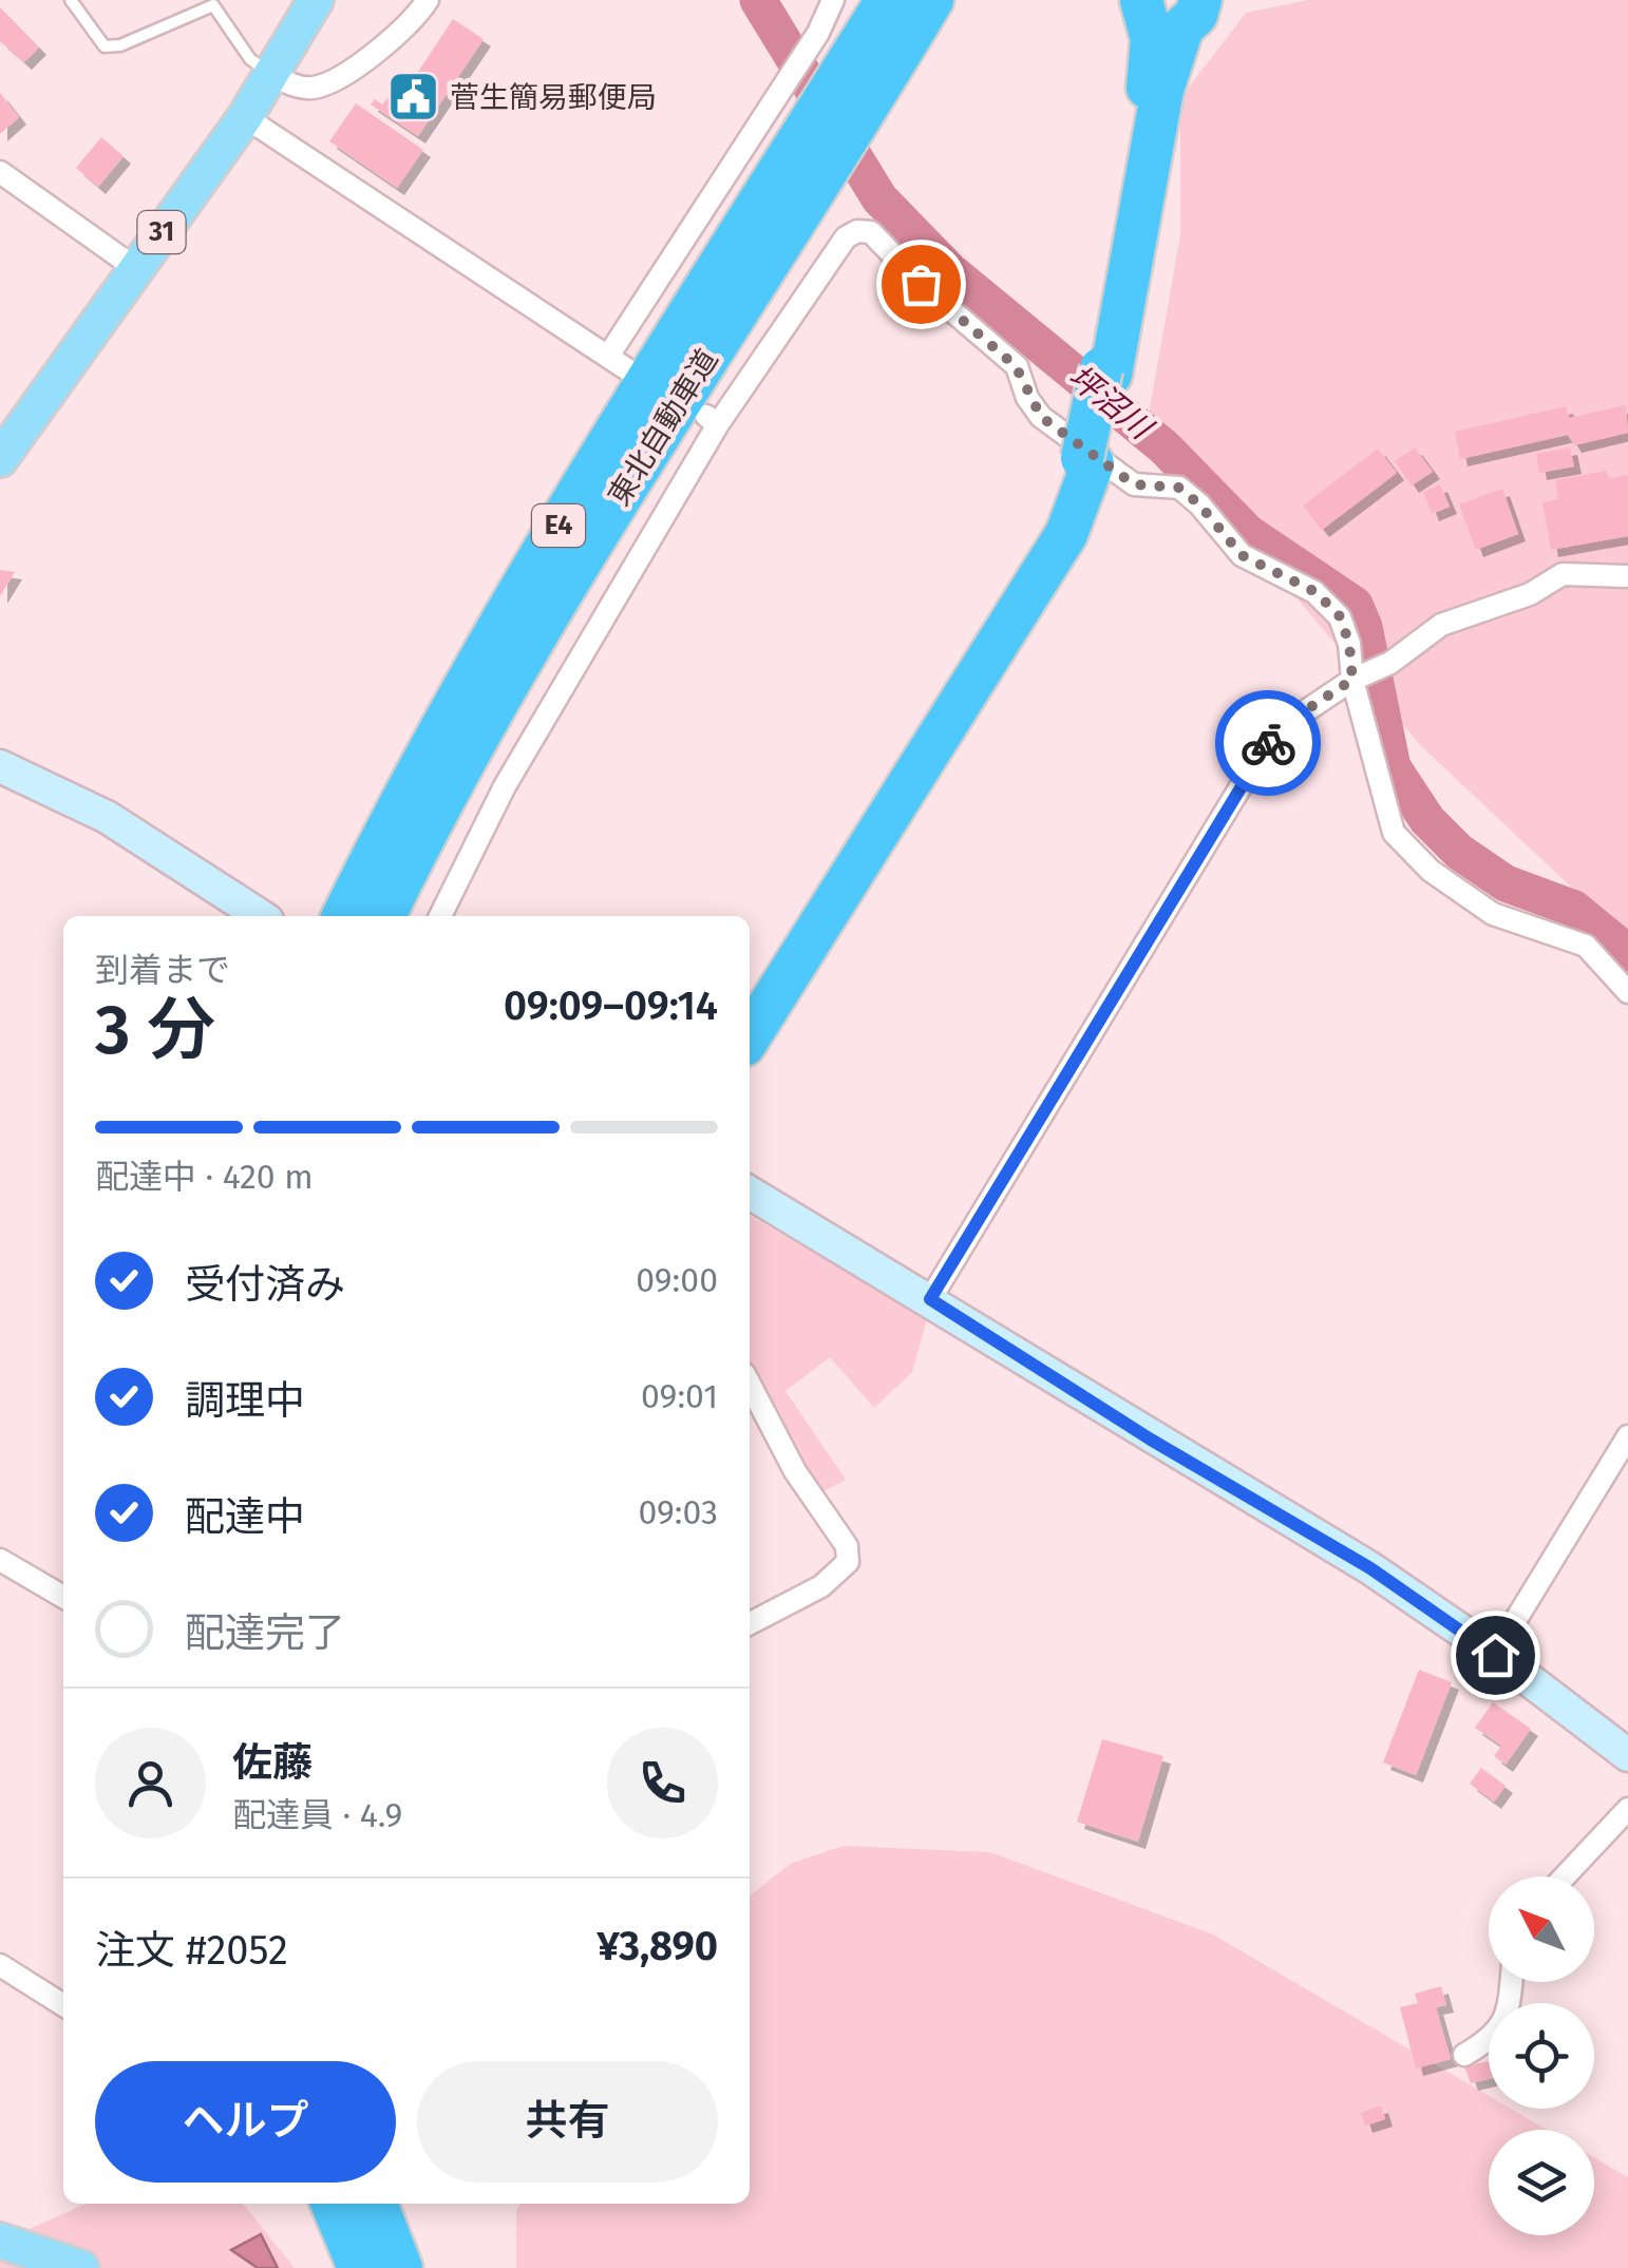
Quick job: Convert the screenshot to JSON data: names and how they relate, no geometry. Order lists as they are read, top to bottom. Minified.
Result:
{"streets":{"highway":["東北自動車道","E4"],"main road":["31"]},"water":["坪沼川"],"places":{"public building":["菅生簡易郵便局"]},"north":"top left","page":{"heading":["3 分","到着まで","09:09–09:14"],"panel":["佐藤","配達員 · 4.9","注文 #2052","¥3,890"],"bar":"配達中 · 420 m","list":[["受付済み","09:00"],["調理中","09:01"],["配達中","09:03"],"配達完了"],"buttons":["ヘルプ","共有"]}}
